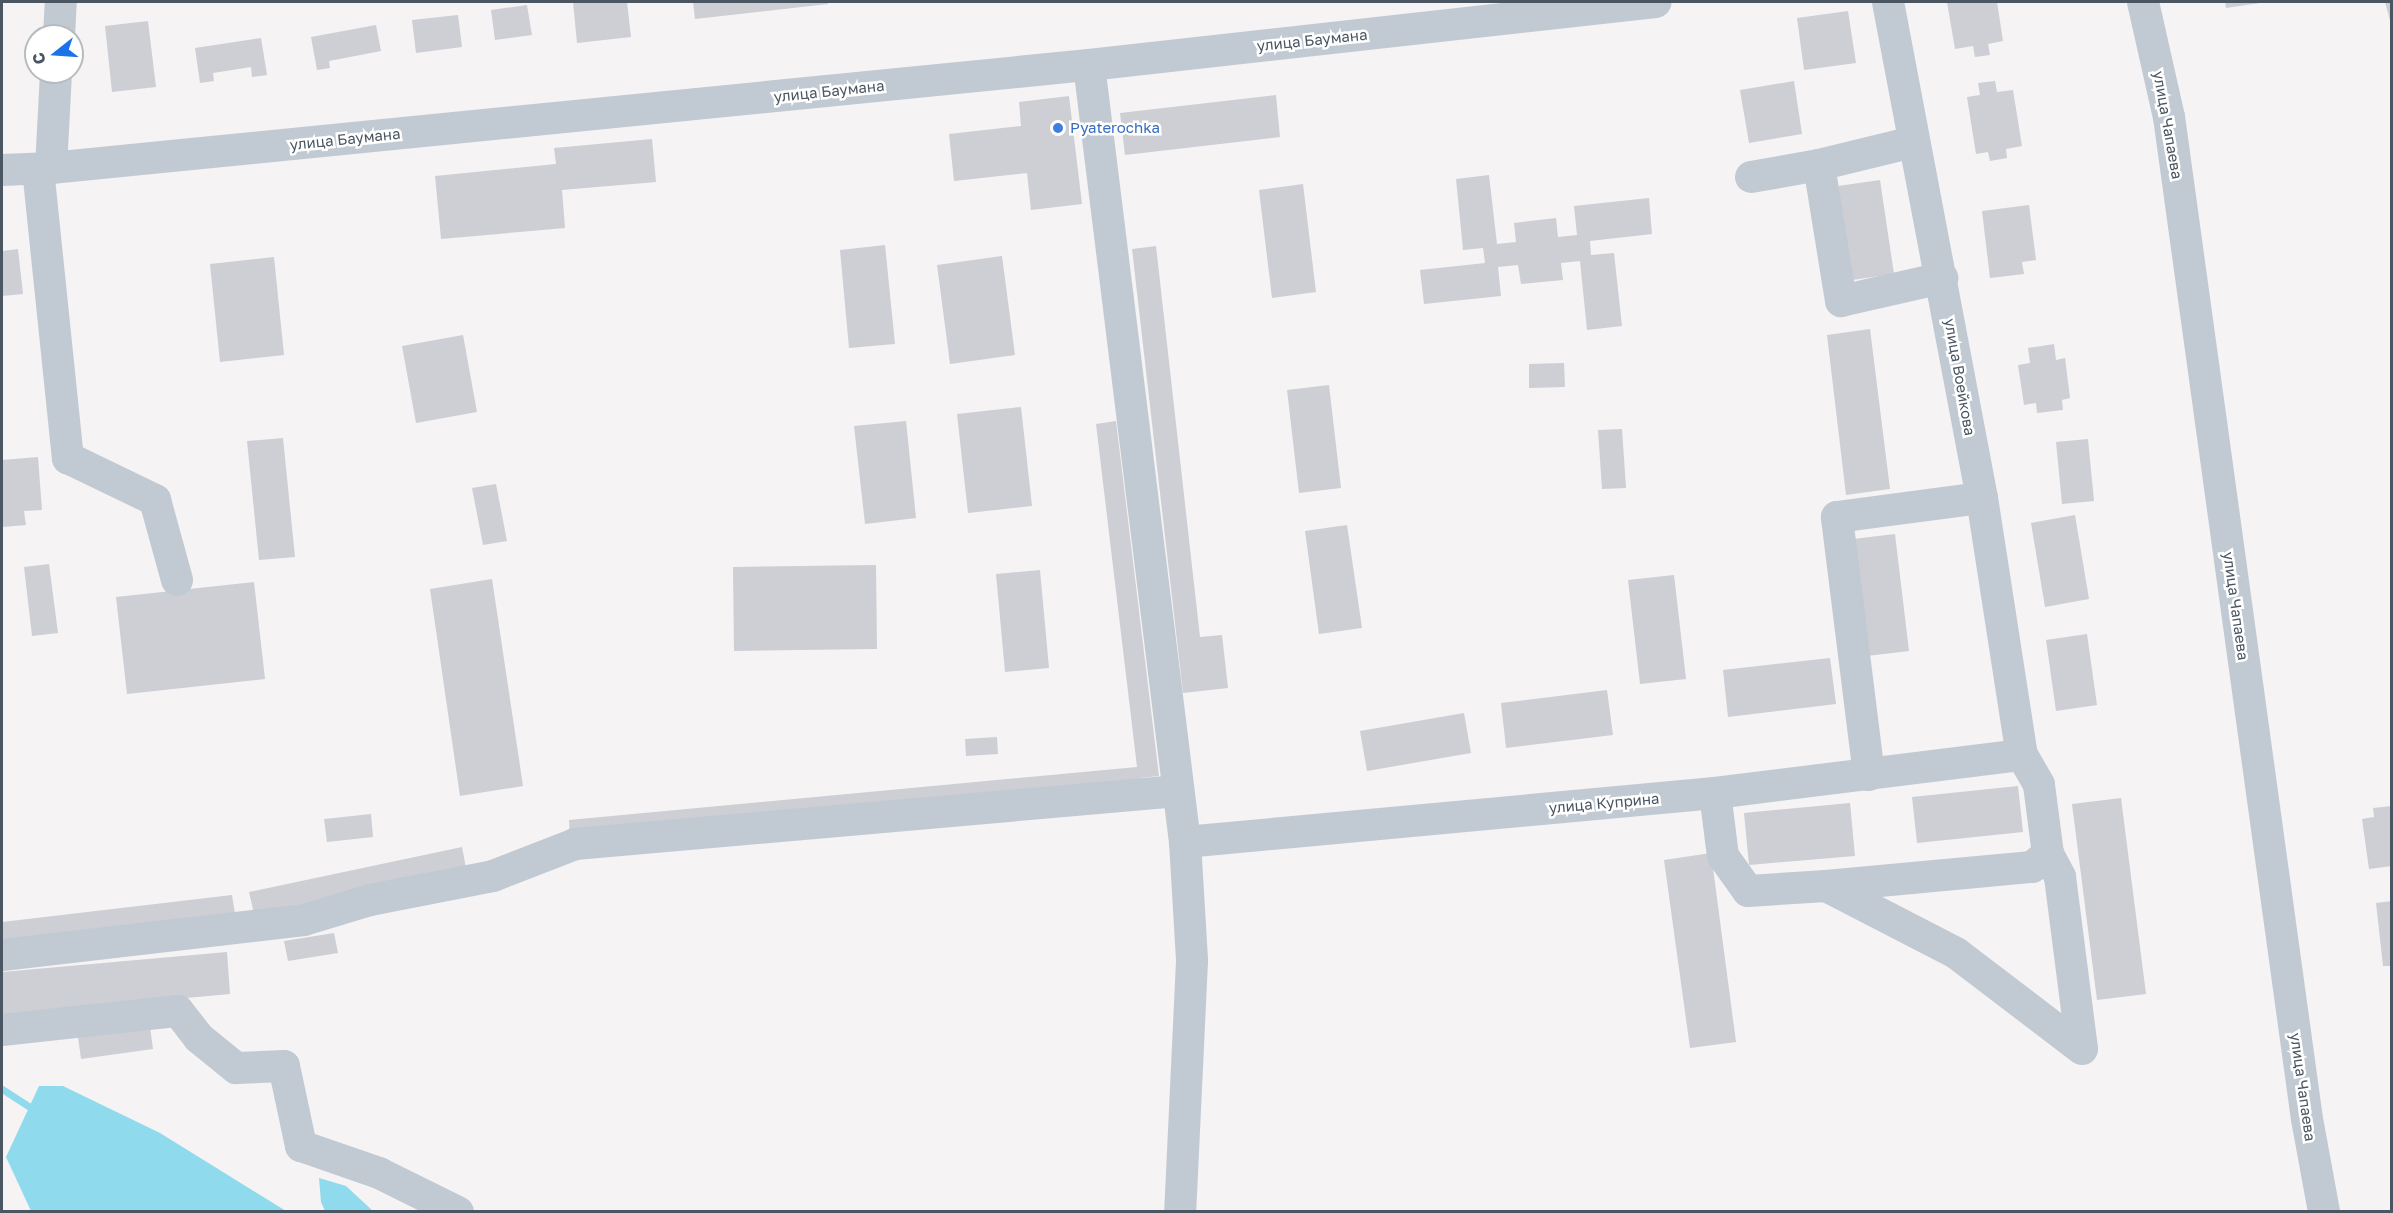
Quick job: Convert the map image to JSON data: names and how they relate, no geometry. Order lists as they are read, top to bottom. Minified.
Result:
{"streets":{"street":["улица Баумана","улица Чапаева","улица Воейкова","улица Куприна"]},"crossings":[["улица Воейкова","улица Куприна"]],"places":["Pyaterochka"],"north":"left"}
